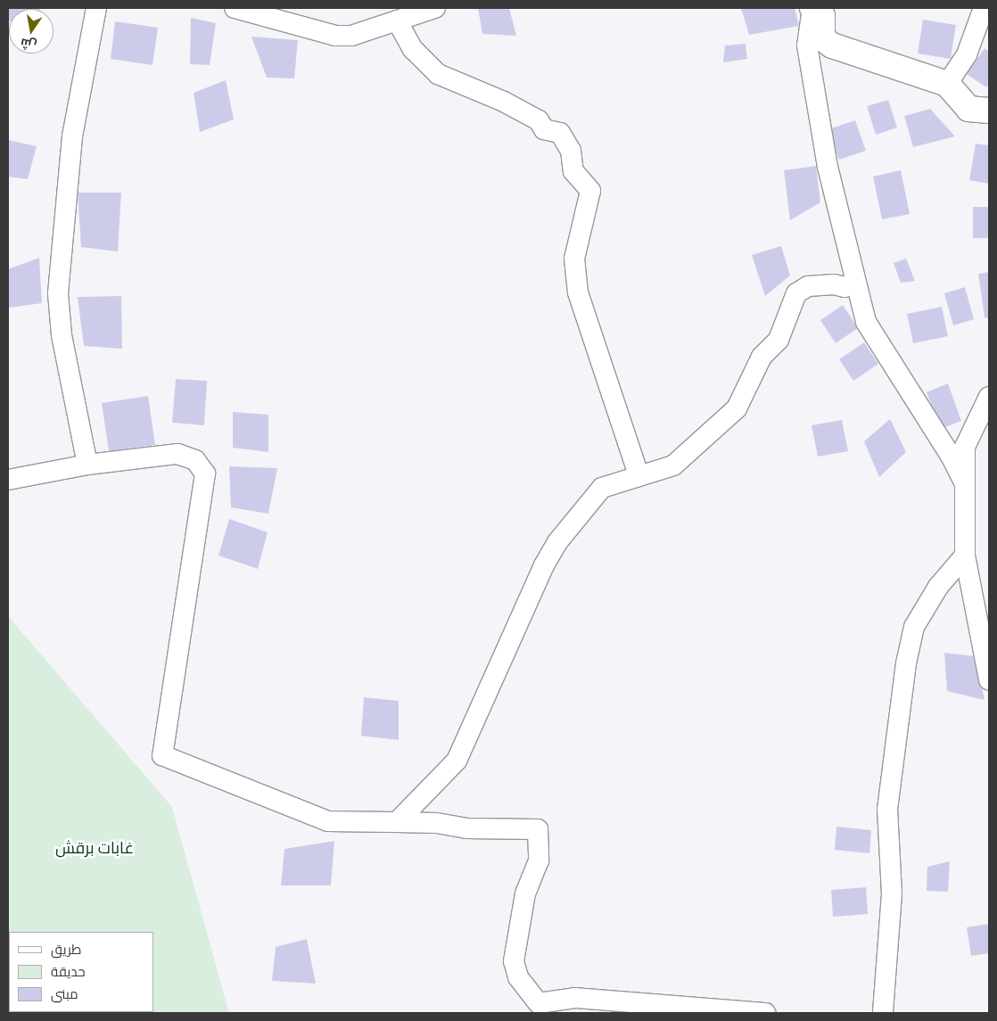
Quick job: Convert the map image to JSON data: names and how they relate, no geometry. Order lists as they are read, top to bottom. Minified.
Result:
{"parks":["غابات برقش"],"legend":["طريق","حديقة","مبنى"],"north":"bottom"}
